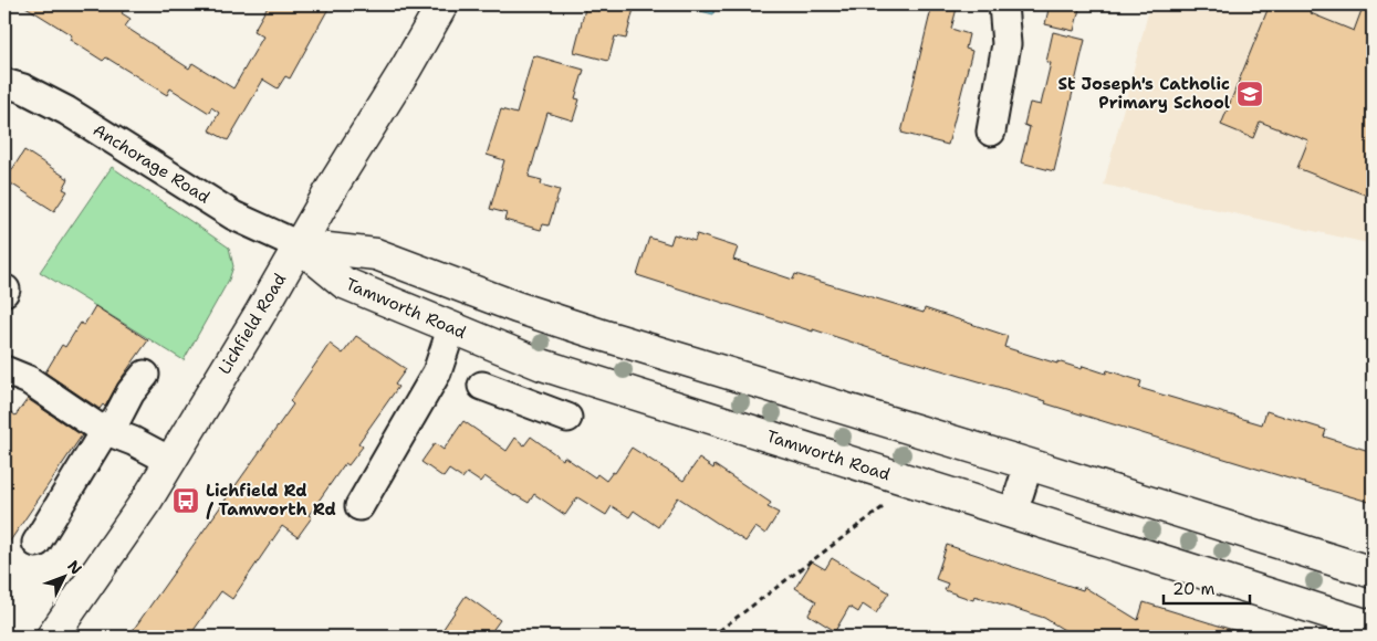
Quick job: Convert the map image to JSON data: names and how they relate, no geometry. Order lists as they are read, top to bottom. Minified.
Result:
{"streets":{"main road":["Tamworth Road","Lichfield Road"],"street":["Anchorage Road"]},"crossings":[["Anchorage Road","Tamworth Road"],["Anchorage Road","Lichfield Road"],["Tamworth Road","Lichfield Road"]],"places":{"school or university":["St Joseph's Catholic Primary School"],"bus stop":["Lichfield Rd / Tamworth Rd"]},"scale_bar":"20 m","north":"top right"}
